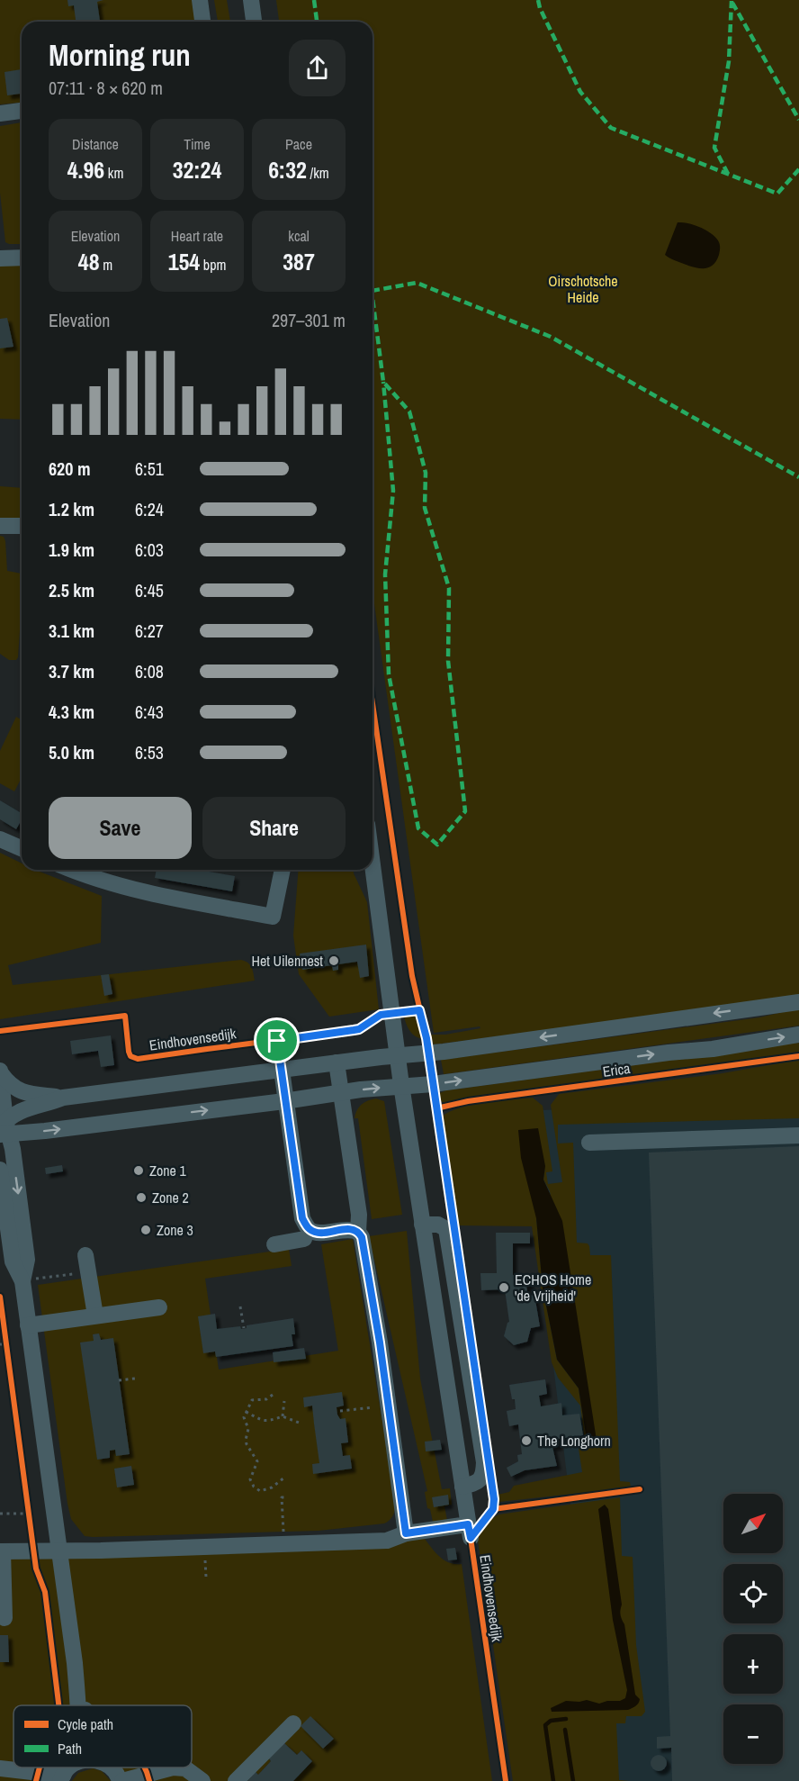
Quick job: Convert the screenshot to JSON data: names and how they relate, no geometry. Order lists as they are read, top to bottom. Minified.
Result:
{"streets":{"street":["Erica"],"cycle path":["Eindhovensedijk"]},"parks":["Oirschotsche Heide"],"places":["Het Uilennest","Zone 1","Zone 2","Zone 3","ECHOS Home 'de Vrijheid'","The Longhorn"],"legend":["Cycle path","Path"],"north":"top right","page":{"heading":["Morning run","07:11 · 8 × 620 m"],"stats":[["Distance","4.96 km"],["Time","32:24"],["Pace","6:32 /km"],["Elevation","48 m"],["Heart rate","154 bpm"],["kcal","387"]],"chart":["Elevation","297–301 m"],"list":[{"name":"620 m","note":"6:51"},{"name":"1.2 km","note":"6:24"},{"name":"1.9 km","note":"6:03"},{"name":"2.5 km","note":"6:45"},{"name":"3.1 km","note":"6:27"},{"name":"3.7 km","note":"6:08"},{"name":"4.3 km","note":"6:43"},{"name":"5.0 km","note":"6:53"}],"buttons":["Save","Share"],"map_buttons":["+","−"]}}
